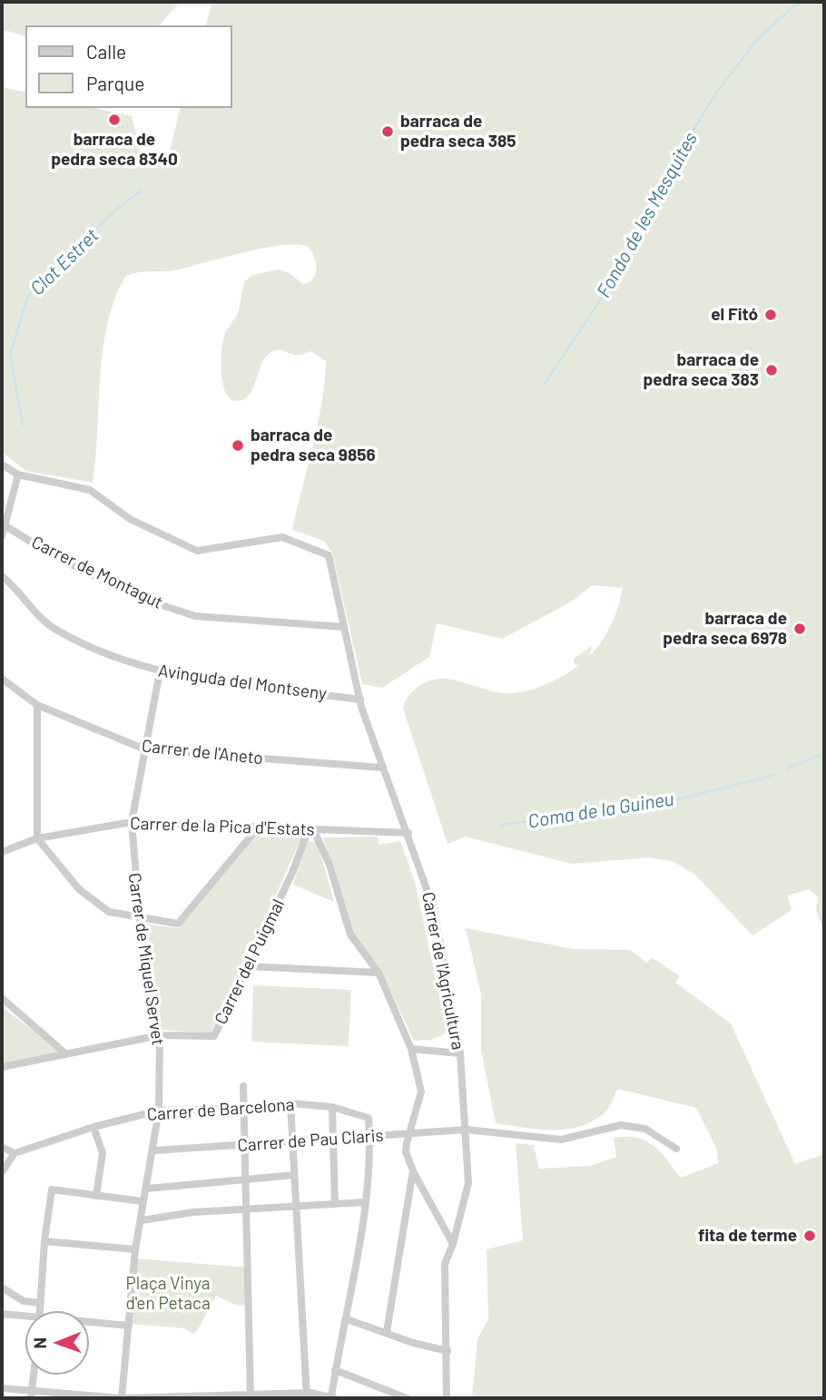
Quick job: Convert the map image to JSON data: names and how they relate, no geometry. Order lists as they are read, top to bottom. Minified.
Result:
{"streets":{"street":["Carrer de Montagut","Avinguda del Montseny","Carrer de l'Aneto","Carrer de la Pica d'Estats","Carrer de Miquel Servet","Carrer del Puigmal","Carrer de l'Agricultura","Carrer de Barcelona","Carrer de Pau Claris"]},"crossings":[["Carrer de Montagut","Carrer de l'Agricultura"],["Avinguda del Montseny","Carrer de Miquel Servet"],["Avinguda del Montseny","Carrer de l'Agricultura"],["Carrer de l'Aneto","Carrer de Miquel Servet"],["Carrer de l'Aneto","Carrer de l'Agricultura"],["Carrer de la Pica d'Estats","Carrer de Miquel Servet"],["Carrer de la Pica d'Estats","Carrer del Puigmal"],["Carrer de la Pica d'Estats","Carrer de l'Agricultura"],["Carrer de Miquel Servet","Carrer del Puigmal"],["Carrer de Miquel Servet","Carrer de Barcelona"],["Carrer de Miquel Servet","Carrer de Pau Claris"],["Carrer de l'Agricultura","Carrer de Pau Claris"],["Carrer de Barcelona","Carrer de Pau Claris"]],"water":["Fondo de les Mesquites","Clot Estret","Coma de la Guineu"],"parks":["Plaça Vinya d'en Petaca"],"places":["barraca de pedra seca 8340","barraca de pedra seca 385","el Fitó","barraca de pedra seca 383","barraca de pedra seca 9856","barraca de pedra seca 6978","fita de terme"],"legend":["Calle","Parque"],"north":"left"}
